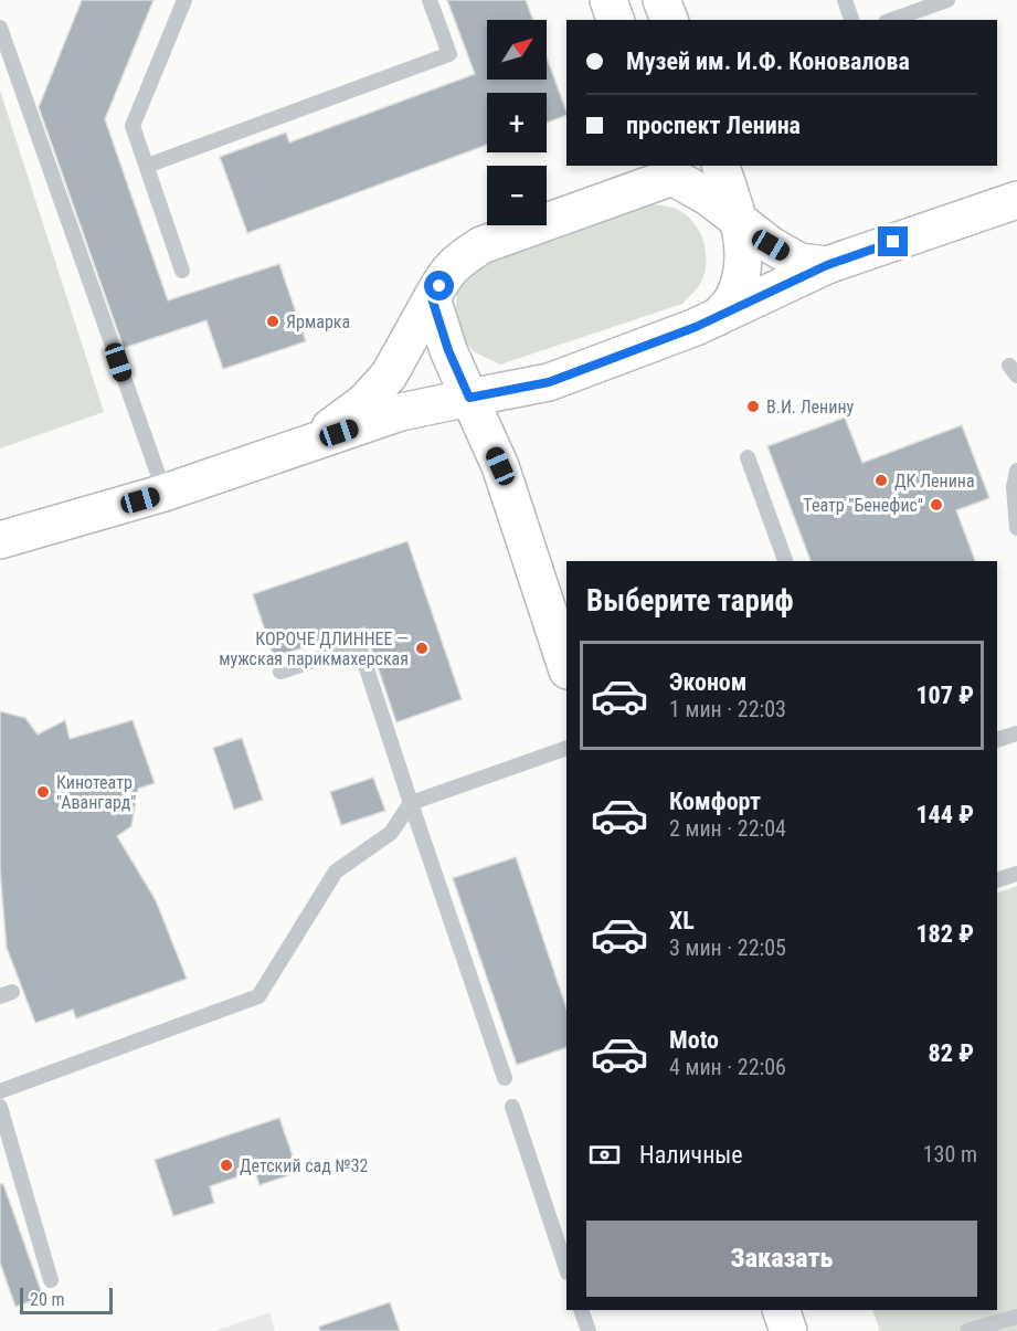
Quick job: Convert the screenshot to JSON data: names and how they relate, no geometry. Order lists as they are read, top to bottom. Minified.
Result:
{"places":["Ярмарка","В.И. Ленину","ДК Ленина","Театр \"Бенефис\"","КОРОЧЕ ДЛИННЕЕ — мужская парикмахерская","Кинотеатр \"Авангард\"","Детский сад №32"],"scale_bar":"20 m","north":"top right","page":{"map_buttons":["+","−"],"banner":["Музей им. И.Ф. Коновалова","проспект Ленина"],"heading":"Выберите тариф","list":[{"name":"Эконом","note":"1 мин · 22:03","value":"107 ₽"},{"name":"Комфорт","note":"2 мин · 22:04","value":"144 ₽"},{"name":"XL","note":"3 мин · 22:05","value":"182 ₽"},{"name":"Moto","note":"4 мин · 22:06","value":"82 ₽"}],"pay":["Наличные","130 m"],"buttons":"Заказать","scale":"20 m"}}
